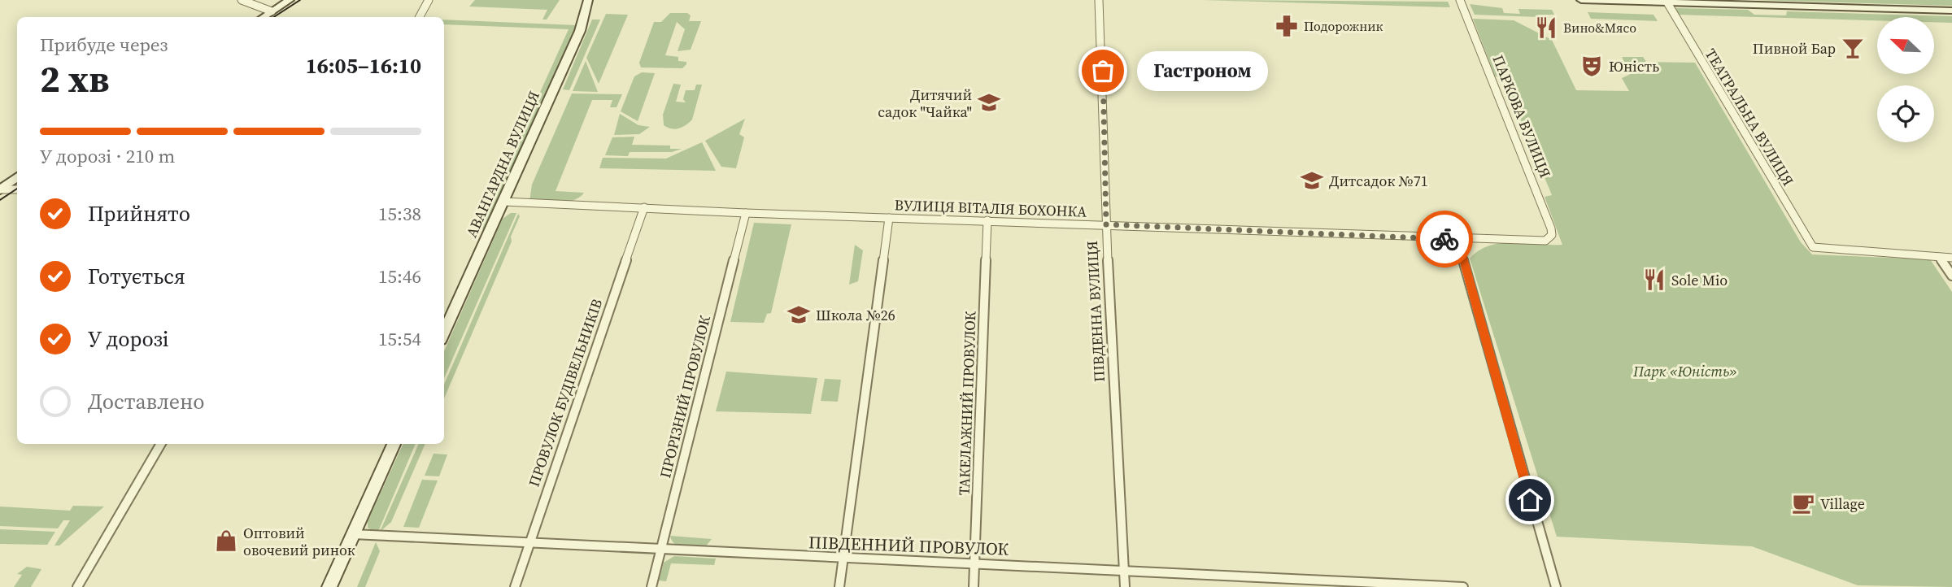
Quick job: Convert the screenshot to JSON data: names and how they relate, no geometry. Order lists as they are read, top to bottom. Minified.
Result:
{"streets":{"street":["ПАРКОВА ВУЛИЦЯ","ТЕАТРАЛЬНА ВУЛИЦЯ","АВАНГАРДНА ВУЛИЦЯ","ВУЛИЦЯ ВІТАЛІЯ БОХОНКА","ПІВДЕННА ВУЛИЦЯ","ПРОВУЛОК БУДІВЕЛЬНИКІВ","ПРОРІЗНИЙ ПРОВУЛОК","ТАКЕЛАЖНИЙ ПРОВУЛОК","ПІВДЕННИЙ ПРОВУЛОК"]},"crossings":[["ПАРКОВА ВУЛИЦЯ","ВУЛИЦЯ ВІТАЛІЯ БОХОНКА"],["АВАНГАРДНА ВУЛИЦЯ","ВУЛИЦЯ ВІТАЛІЯ БОХОНКА"],["ВУЛИЦЯ ВІТАЛІЯ БОХОНКА","ПІВДЕННА ВУЛИЦЯ"],["ВУЛИЦЯ ВІТАЛІЯ БОХОНКА","ПРОВУЛОК БУДІВЕЛЬНИКІВ"],["ВУЛИЦЯ ВІТАЛІЯ БОХОНКА","ПРОРІЗНИЙ ПРОВУЛОК"],["ВУЛИЦЯ ВІТАЛІЯ БОХОНКА","ТАКЕЛАЖНИЙ ПРОВУЛОК"],["ПІВДЕННА ВУЛИЦЯ","ПІВДЕННИЙ ПРОВУЛОК"],["ПРОВУЛОК БУДІВЕЛЬНИКІВ","ПІВДЕННИЙ ПРОВУЛОК"],["ПРОРІЗНИЙ ПРОВУЛОК","ПІВДЕННИЙ ПРОВУЛОК"],["ТАКЕЛАЖНИЙ ПРОВУЛОК","ПІВДЕННИЙ ПРОВУЛОК"]],"parks":["Парк «Юність»"],"places":{"pharmacy":["Подорожник"],"restaurant":["Вино&Мясо","Sole Mio"],"bar":["Пивной Бар"],"theatre":["Юність"],"other":["Гастроном"],"school or university":["Дитячий садок \"Чайка\"","Дитсадок №71","Школа №26"],"cafe":["Village"],"shop":["Оптовий овочевий ринок"]},"north":"top left","page":{"heading":["2 хв","Прибуде через","16:05–16:10"],"bubble":"Гастроном","bar":"У дорозі · 210 m","list":[["Прийнято","15:38"],["Готується","15:46"],["У дорозі","15:54"],"Доставлено"]}}
